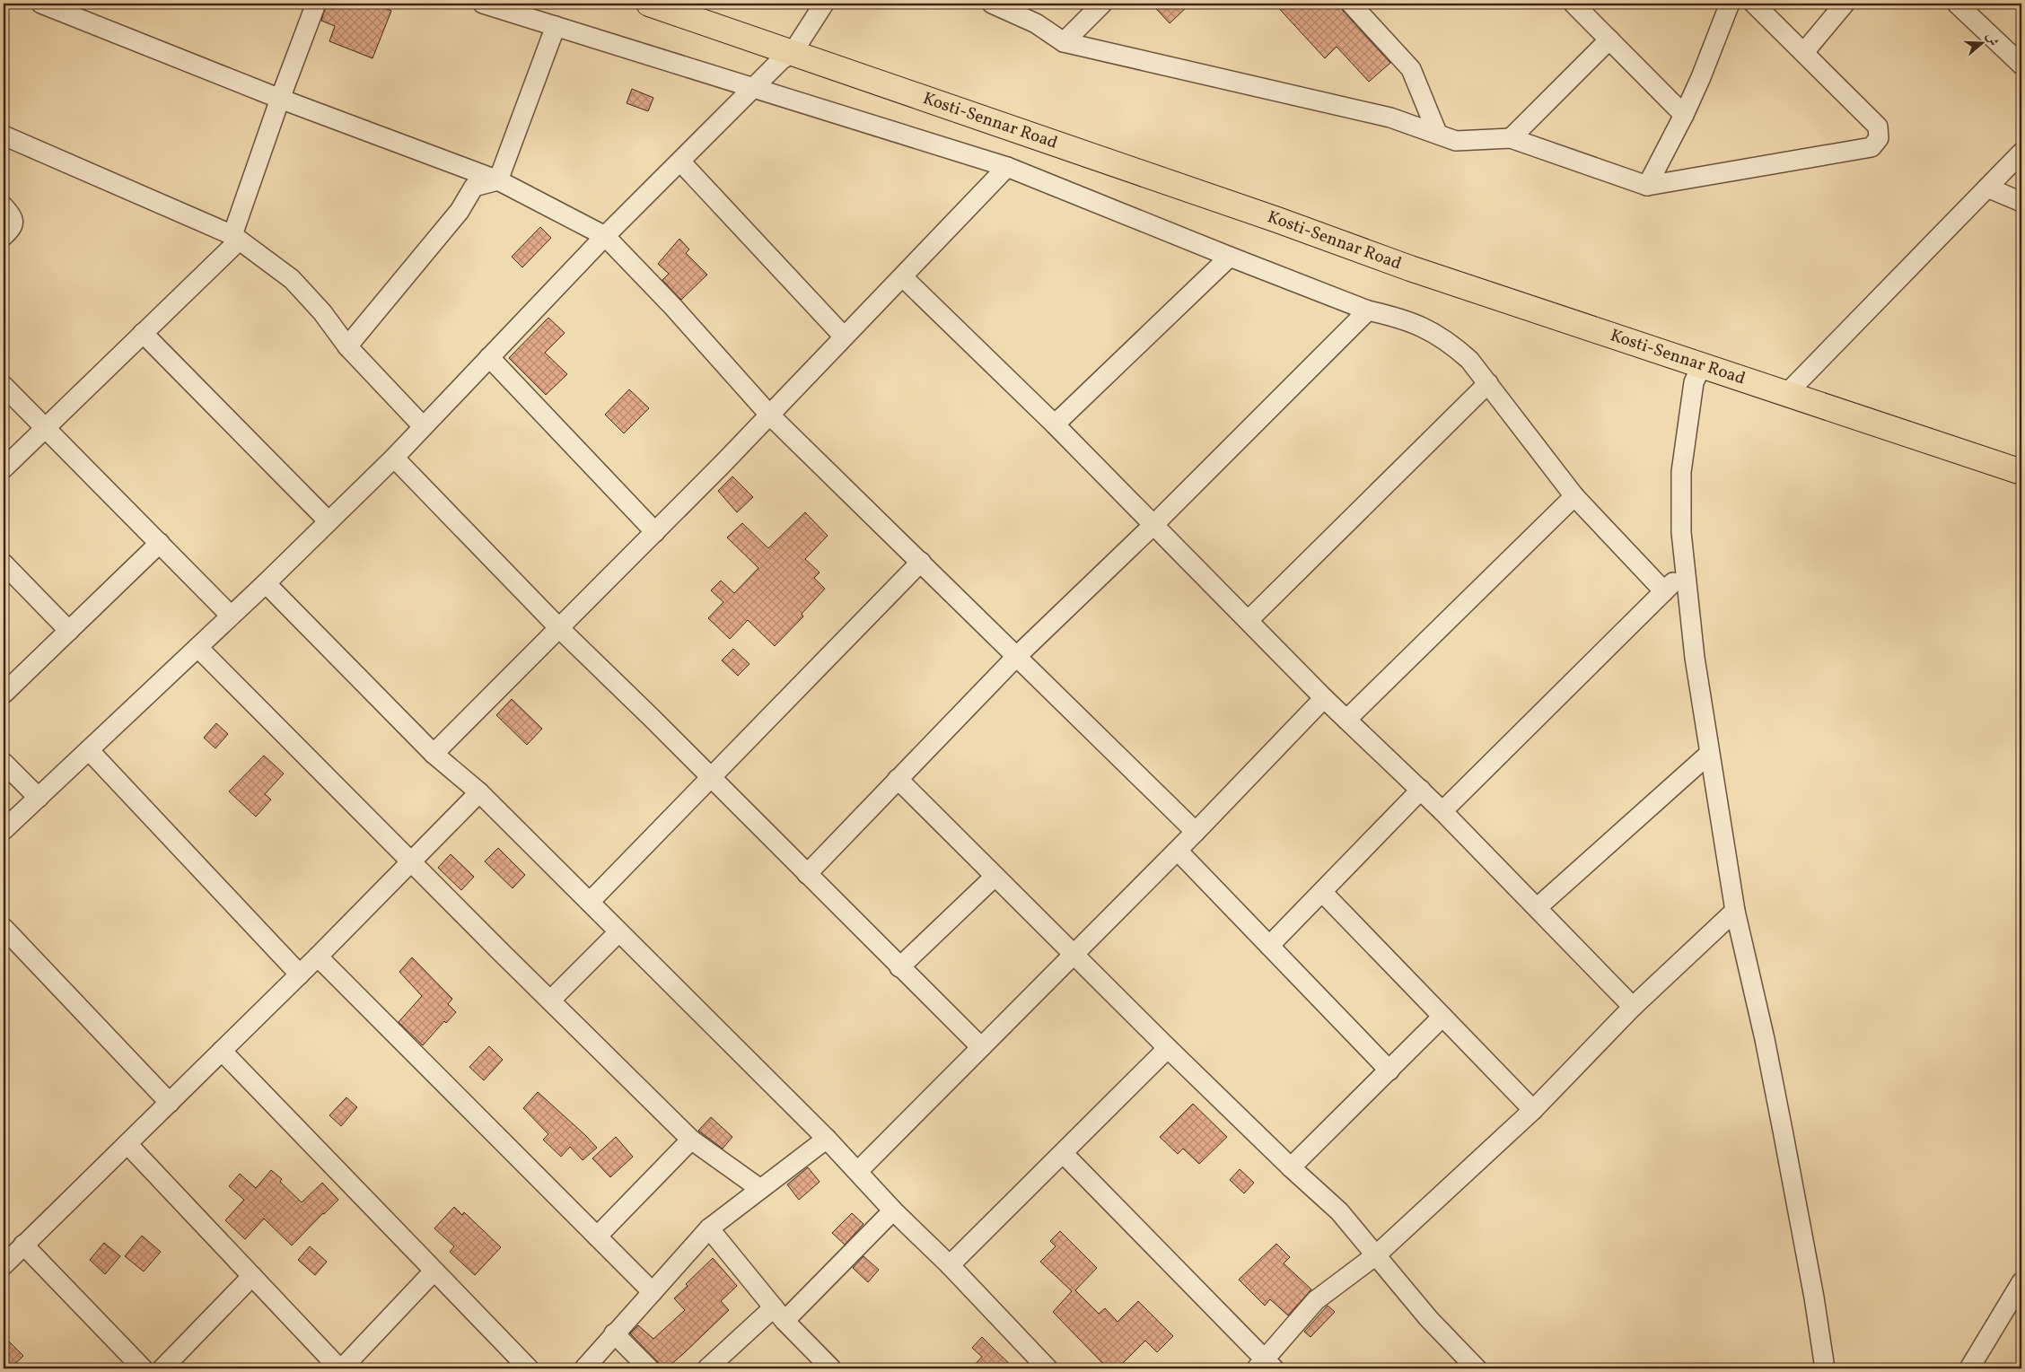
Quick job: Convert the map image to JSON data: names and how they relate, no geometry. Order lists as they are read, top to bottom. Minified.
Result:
{"streets":{"highway":["Kosti-Sennar Road"]},"north":"right"}
